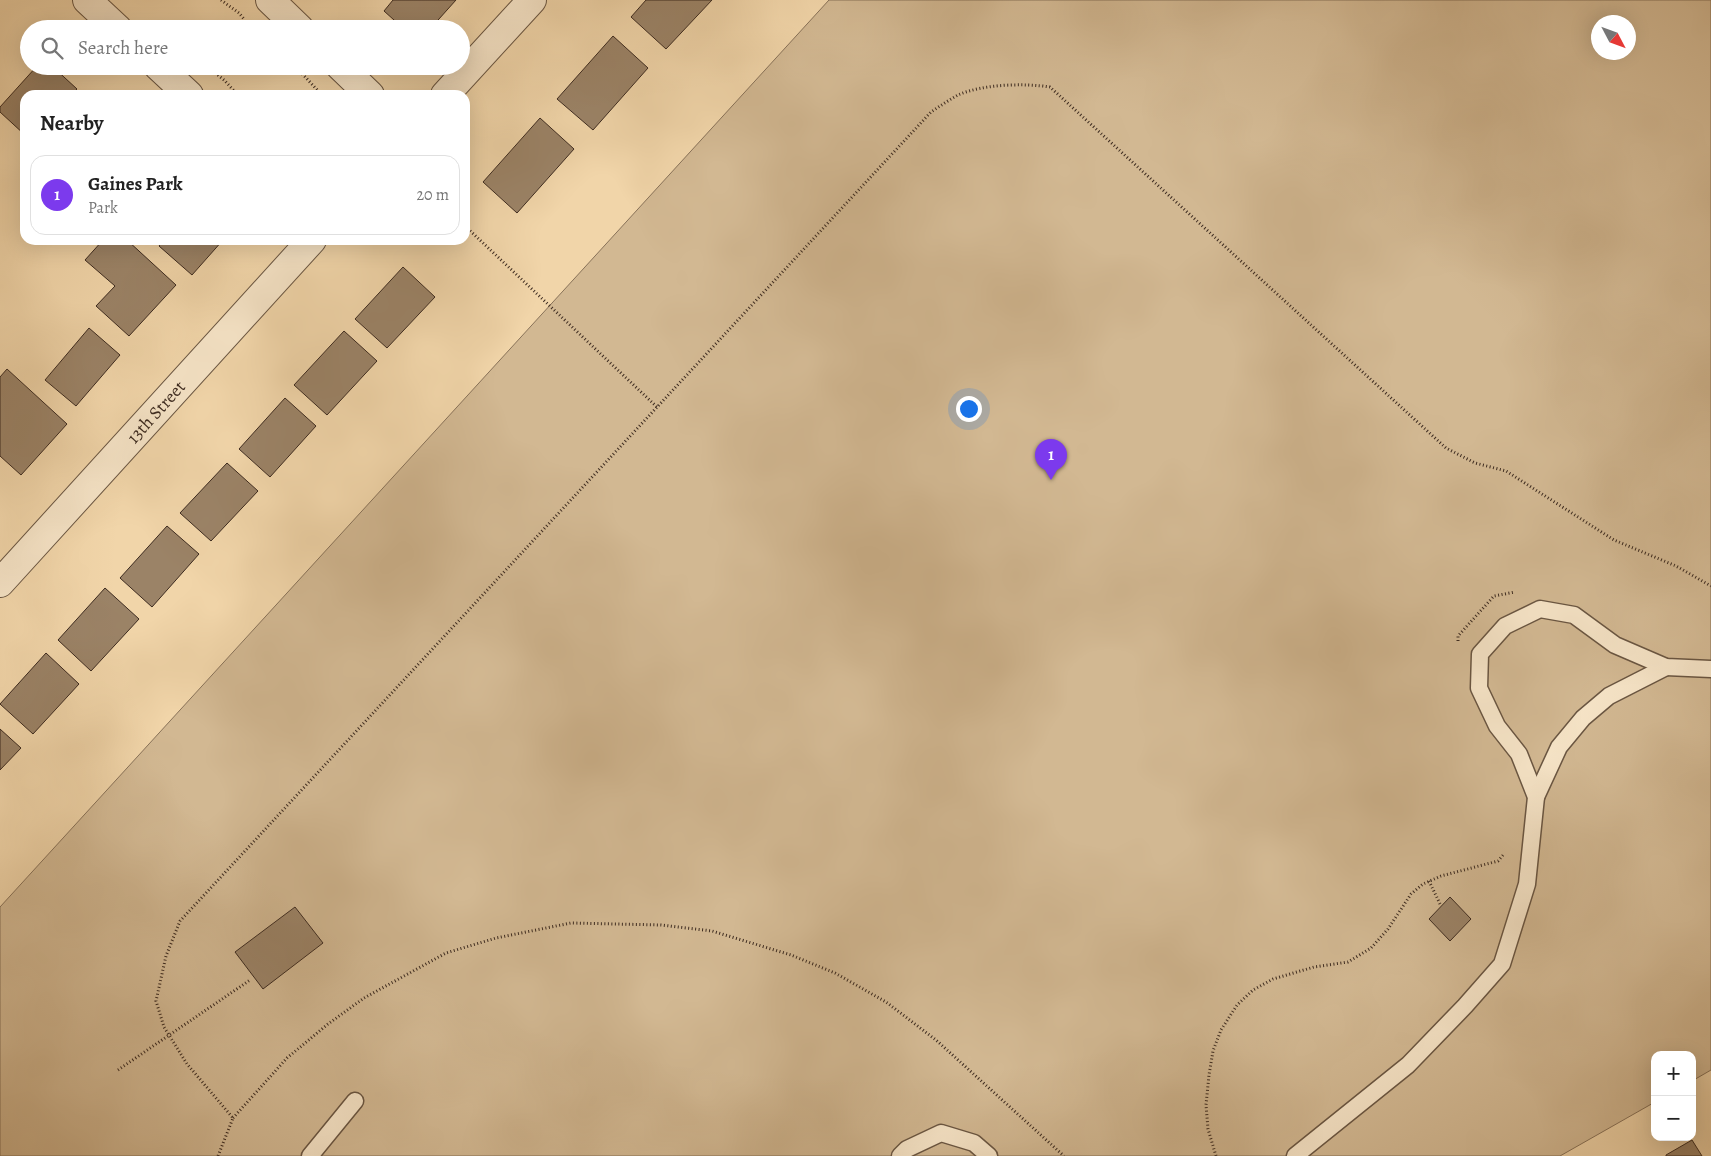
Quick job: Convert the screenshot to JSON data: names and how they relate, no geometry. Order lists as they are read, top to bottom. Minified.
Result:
{"streets":{"street":["13th Street"]},"north":"bottom right","page":{"search":"Search here","heading":"Nearby","list":[{"mark":"1","name":"Gaines Park","note":"Park","value":"20 m"}],"pins":"1","map_buttons":["+","−"]}}
